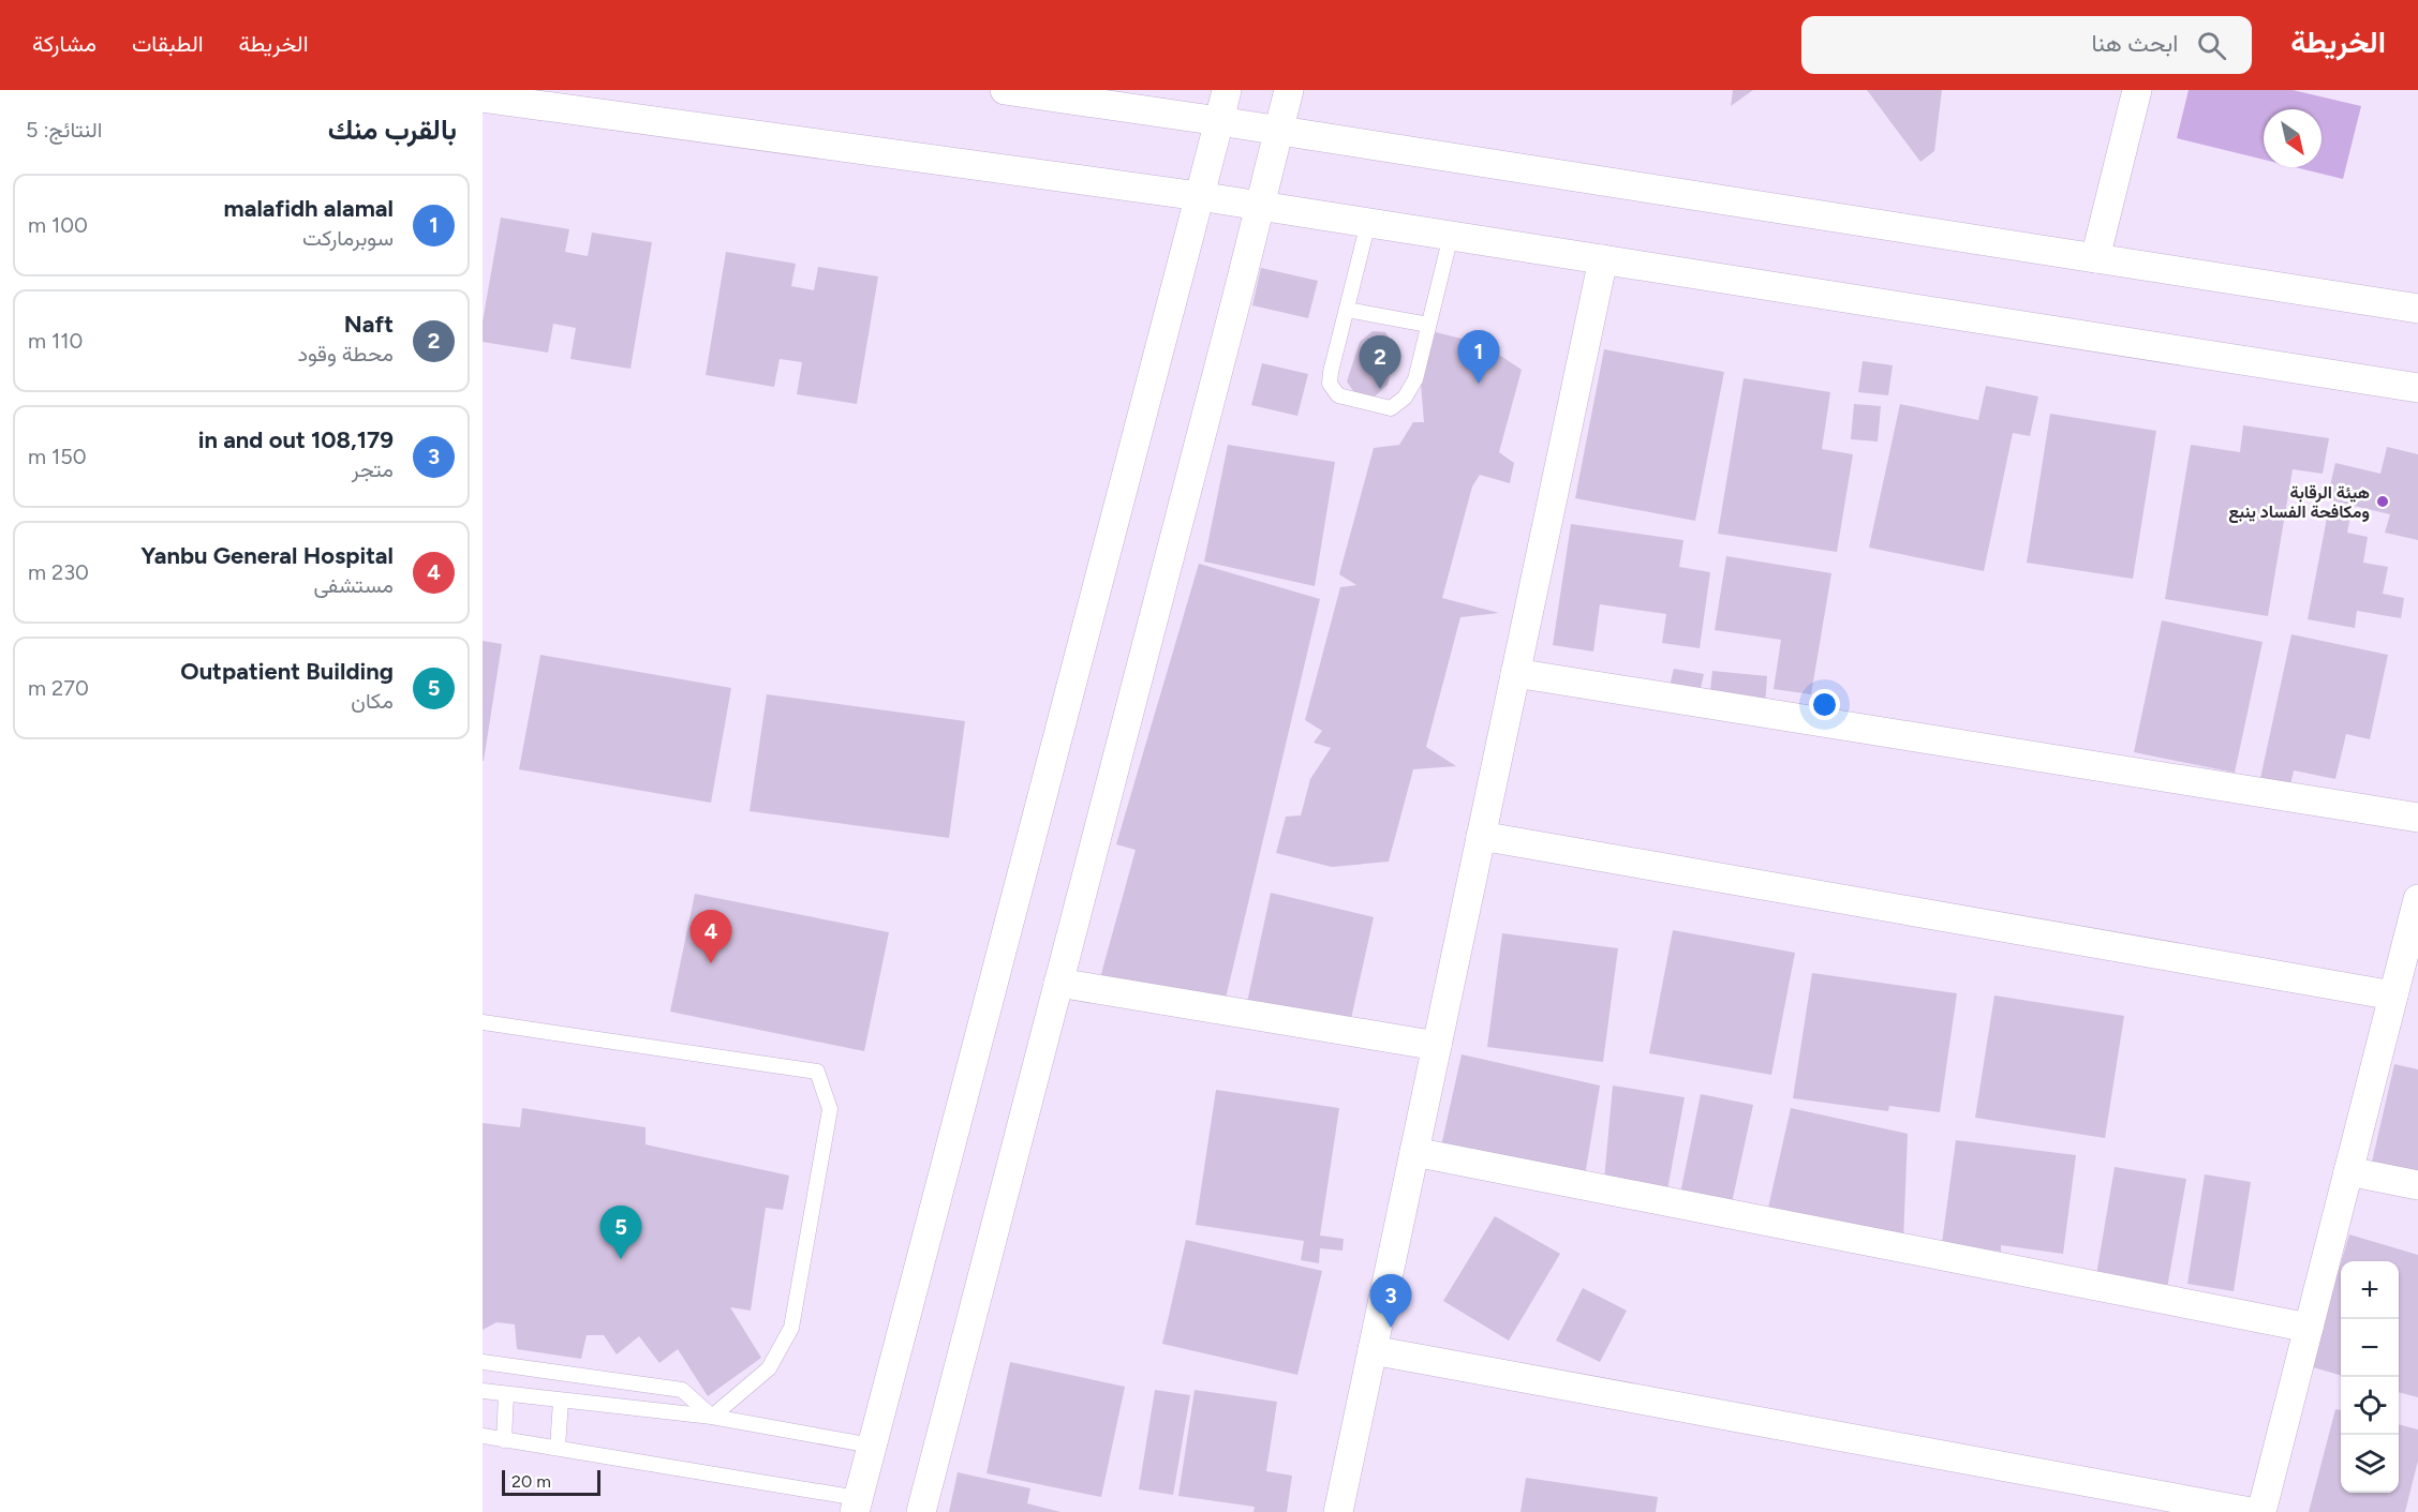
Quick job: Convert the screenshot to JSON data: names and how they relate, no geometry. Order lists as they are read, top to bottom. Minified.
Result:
{"places":["هيئة الرقابة ومكافحة الفساد ينبع"],"scale_bar":"20 m","north":"bottom right","page":{"header":"الخريطة","search":"ابحث هنا","nav":["الخريطة","الطبقات","مشاركة"],"heading":["بالقرب منك","النتائج: 5"],"list":[{"mark":"1","name":"malafidh alamal","note":"سوبرماركت","value":"100 m"},{"mark":"2","name":"Naft","note":"محطة وقود","value":"110 m"},{"mark":"3","name":"108,179 in and out","note":"متجر","value":"150 m"},{"mark":"4","name":"Yanbu General Hospital","note":"مستشفى","value":"230 m"},{"mark":"5","name":"Outpatient Building","note":"مكان","value":"270 m"}],"pins":["1","2","4","5","3"],"map_buttons":["+","−"],"scale":"20 m"}}
